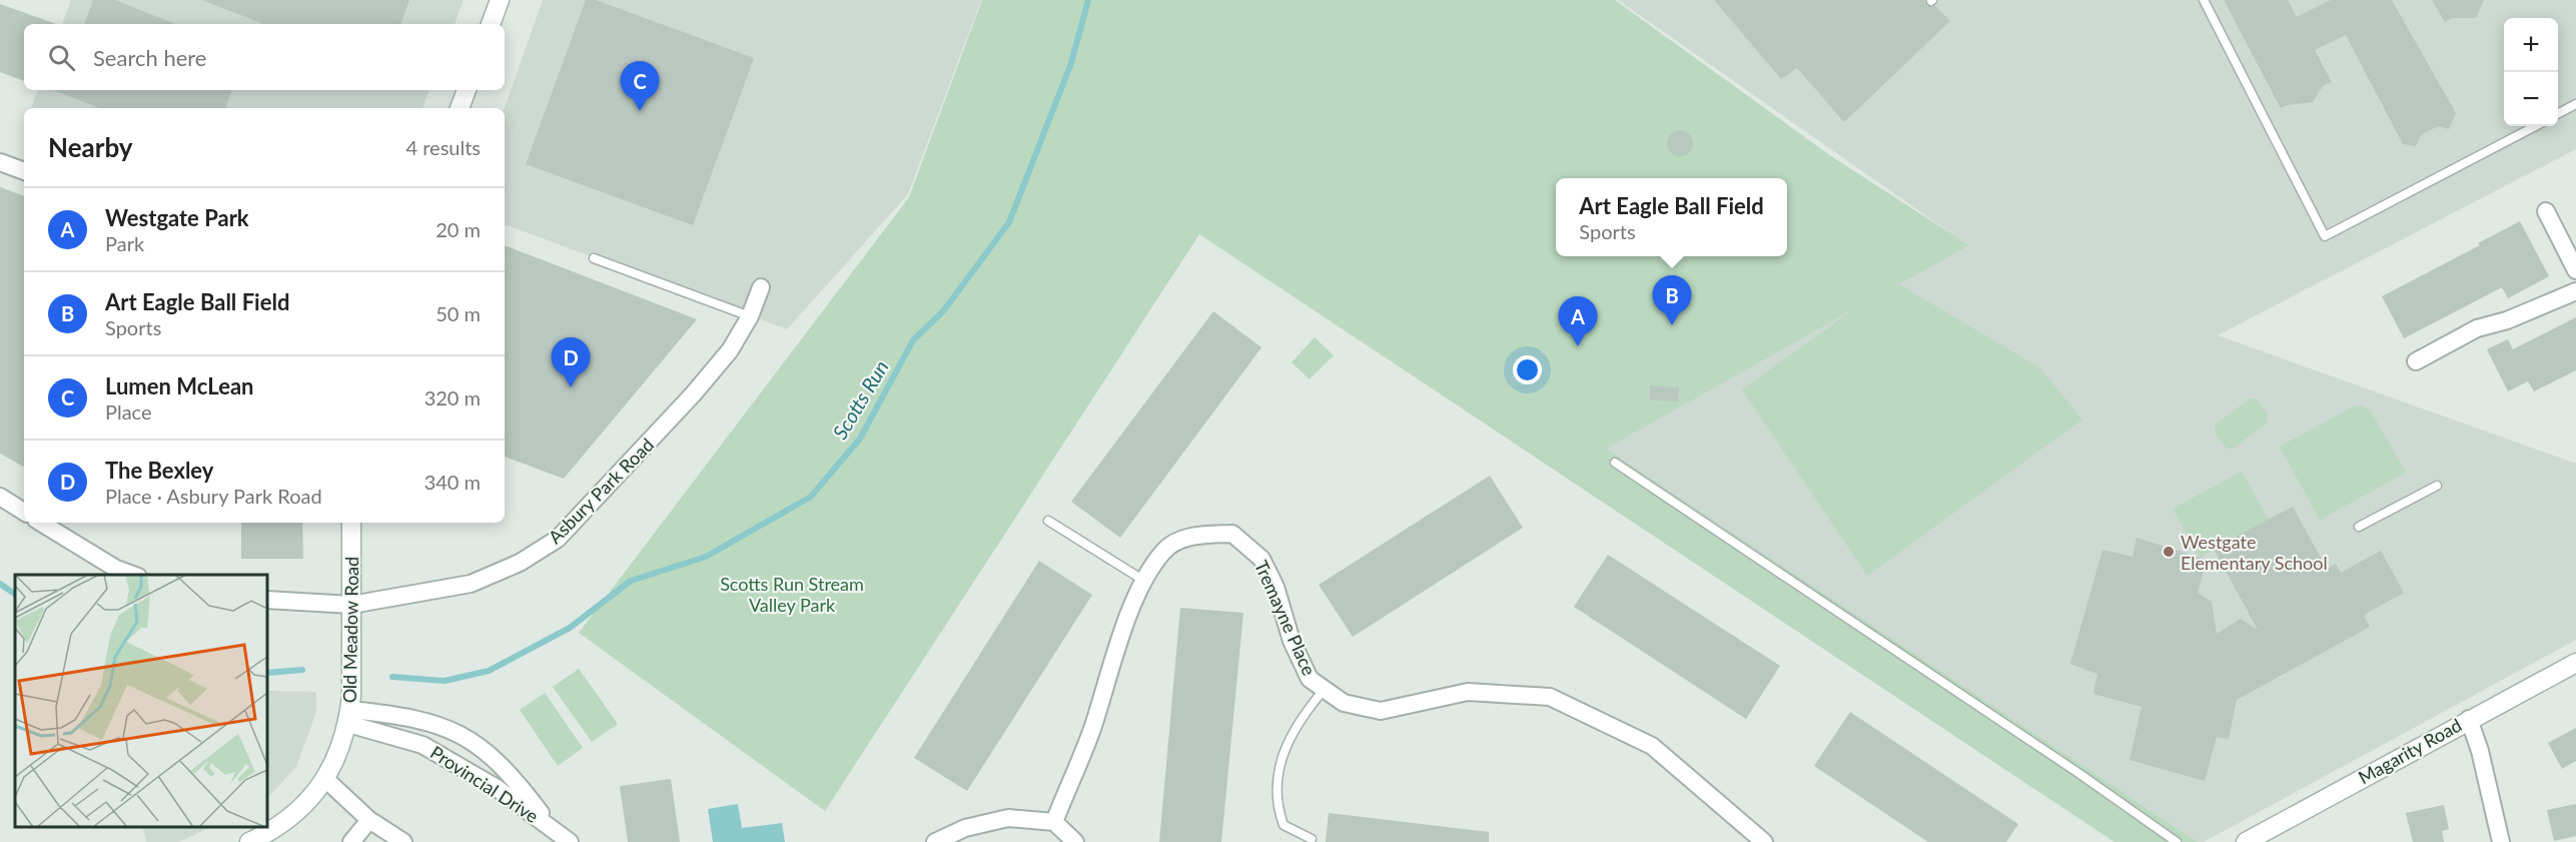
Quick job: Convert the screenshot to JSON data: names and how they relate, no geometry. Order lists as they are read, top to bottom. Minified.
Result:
{"streets":{"street":["Asbury Park Road","Tremayne Place","Old Meadow Road","Magarity Road","Provincial Drive"]},"crossings":[["Asbury Park Road","Old Meadow Road"],["Old Meadow Road","Provincial Drive"]],"water":["Scotts Run"],"parks":["Scotts Run Stream Valley Park"],"places":["Westgate Elementary School"],"page":{"map_buttons":["+","−"],"search":"Search here","pins":["C","B","A","D"],"heading":["Nearby","4 results"],"popup":["Art Eagle Ball Field","Sports"],"list":[{"mark":"A","name":"Westgate Park","note":"Park","value":"20 m"},{"mark":"B","name":"Art Eagle Ball Field","note":"Sports","value":"50 m"},{"mark":"C","name":"Lumen McLean","note":"Place","value":"320 m"},{"mark":"D","name":"The Bexley","note":"Place · Asbury Park Road","value":"340 m"}]}}
